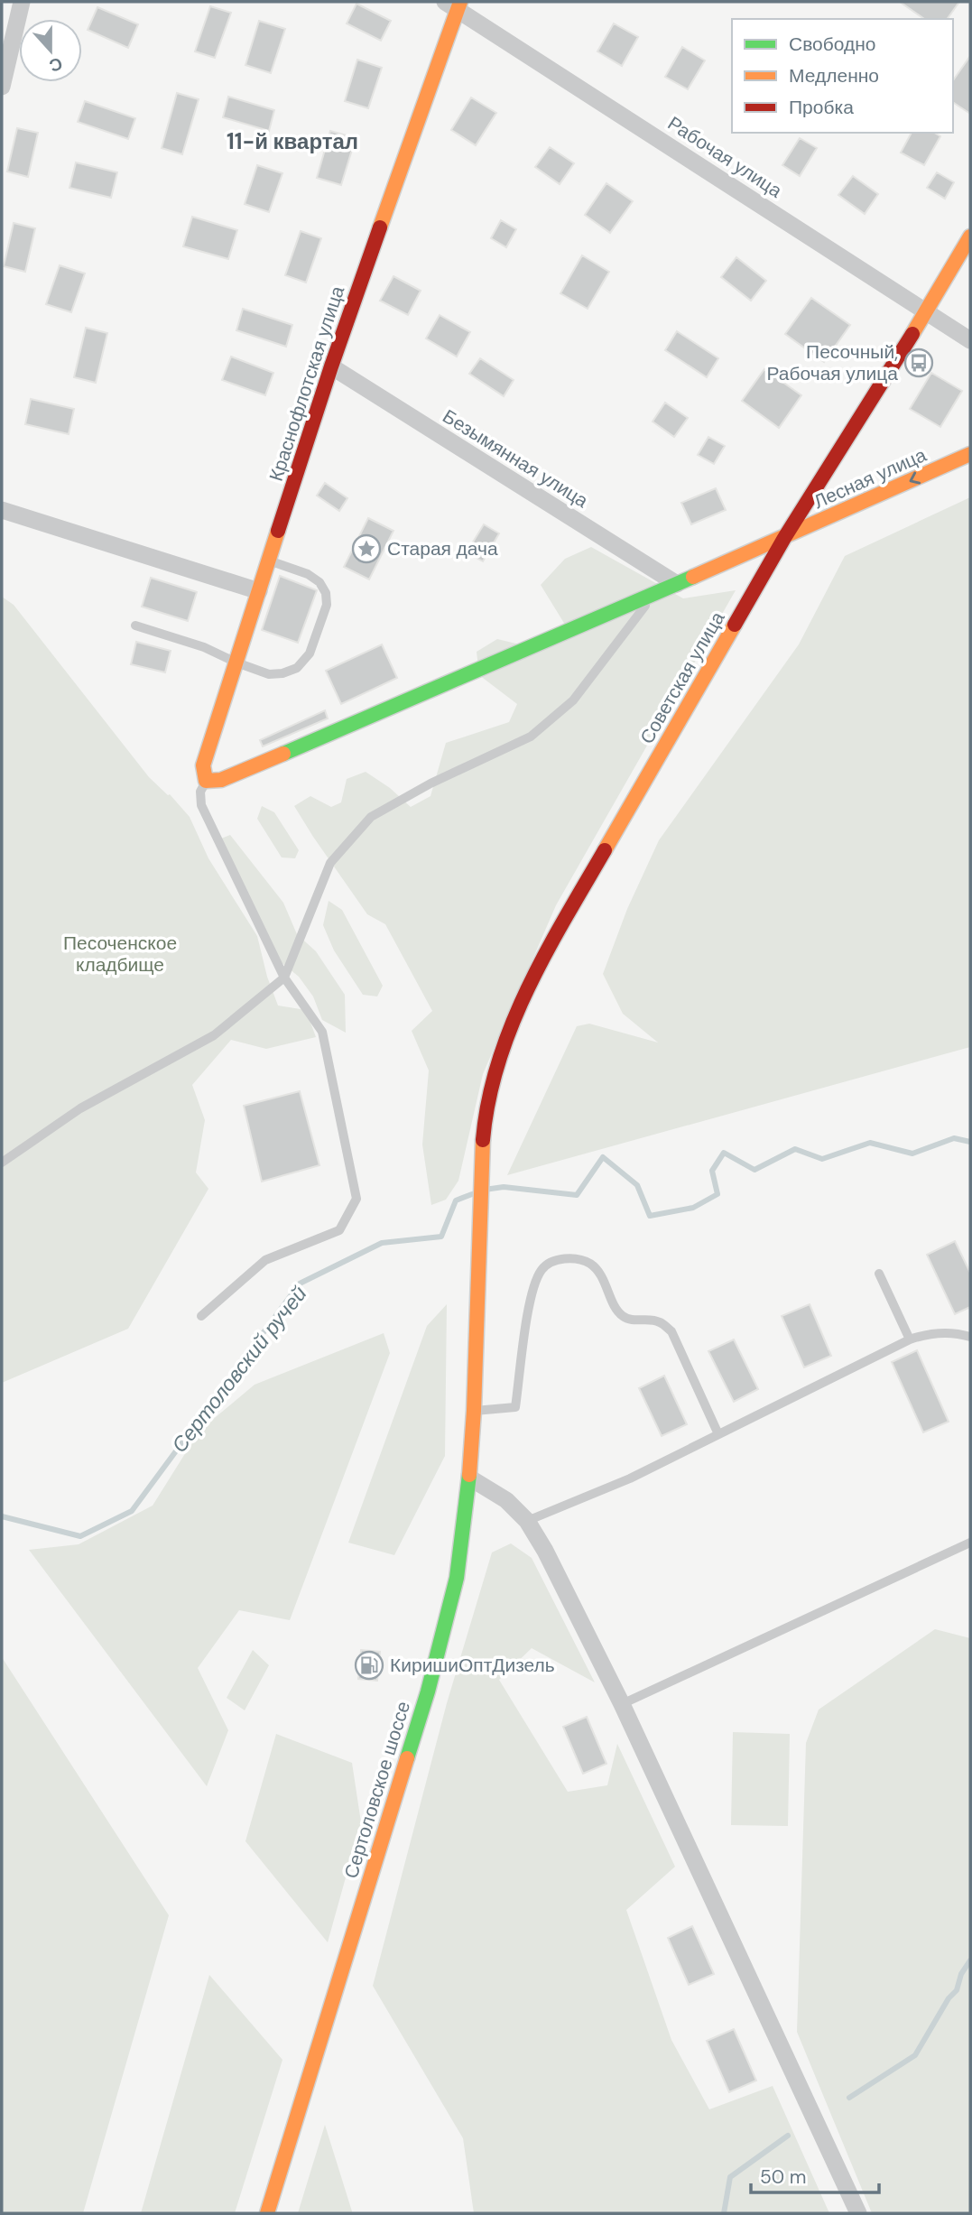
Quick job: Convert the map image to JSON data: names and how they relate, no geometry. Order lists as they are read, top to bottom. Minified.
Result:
{"streets":{"main road":["Краснофлотская улица","Лесная улица","Советская улица","Сертоловское шоссе"],"street":["Рабочая улица","Безымянная улица"]},"crossings":[["Рабочая улица","Краснофлотская улица"],["Рабочая улица","Советская улица"],["Краснофлотская улица","Безымянная улица"],["Краснофлотская улица","Лесная улица"],["Безымянная улица","Лесная улица"],["Лесная улица","Советская улица"],["Советская улица","Сертоловское шоссе"]],"districts":["11-й квартал"],"water":["Сертоловский ручей"],"parks":["Песоченское кладбище"],"places":{"bus stop":["Песочный, Рабочая улица"],"place":["Старая дача"],"fuel station":["КиришиОптДизель"]},"legend":["Свободно","Медленно","Пробка"],"scale_bar":"50 m","north":"bottom"}
